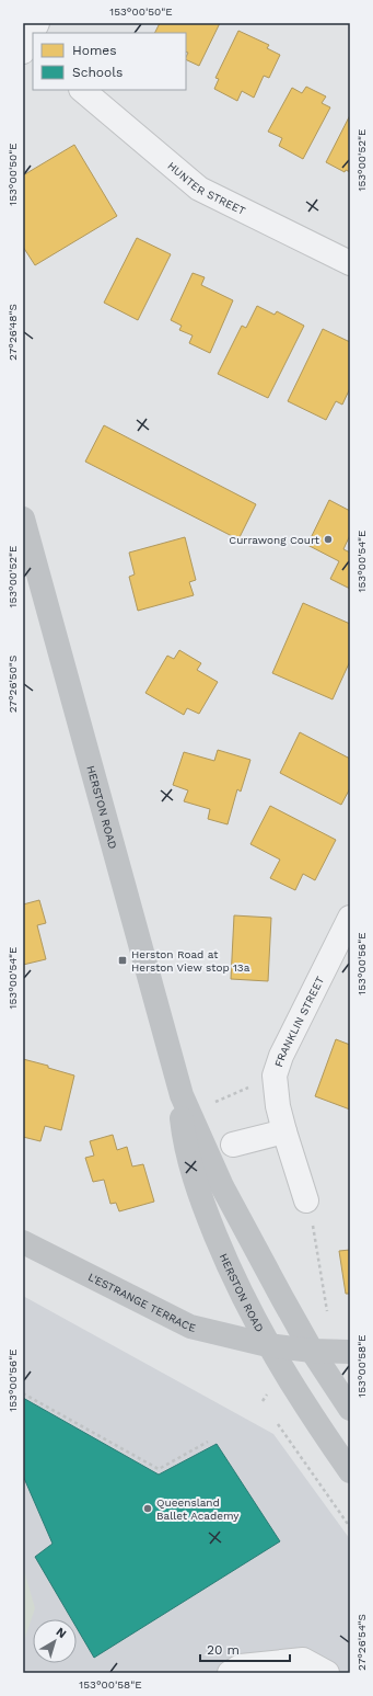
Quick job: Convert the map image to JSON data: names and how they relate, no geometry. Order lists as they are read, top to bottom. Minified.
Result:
{"streets":{"main road":["HERSTON ROAD","L'ESTRANGE TERRACE"],"street":["HUNTER STREET","FRANKLIN STREET"]},"crossings":[["HERSTON ROAD","L'ESTRANGE TERRACE"]],"places":{"other":["Currawong Court","Queensland Ballet Academy"],"transit":["Herston Road at Herston View stop 13a"]},"legend":["Homes","Schools"],"scale_bar":"20 m","north":"top right","coordinates":["153°00'50\"E","153°00'52\"E","27°26'48\"S","153°00'54\"E","27°26'50\"S","153°00'56\"E","153°00'58\"E","27°26'54\"S"]}
